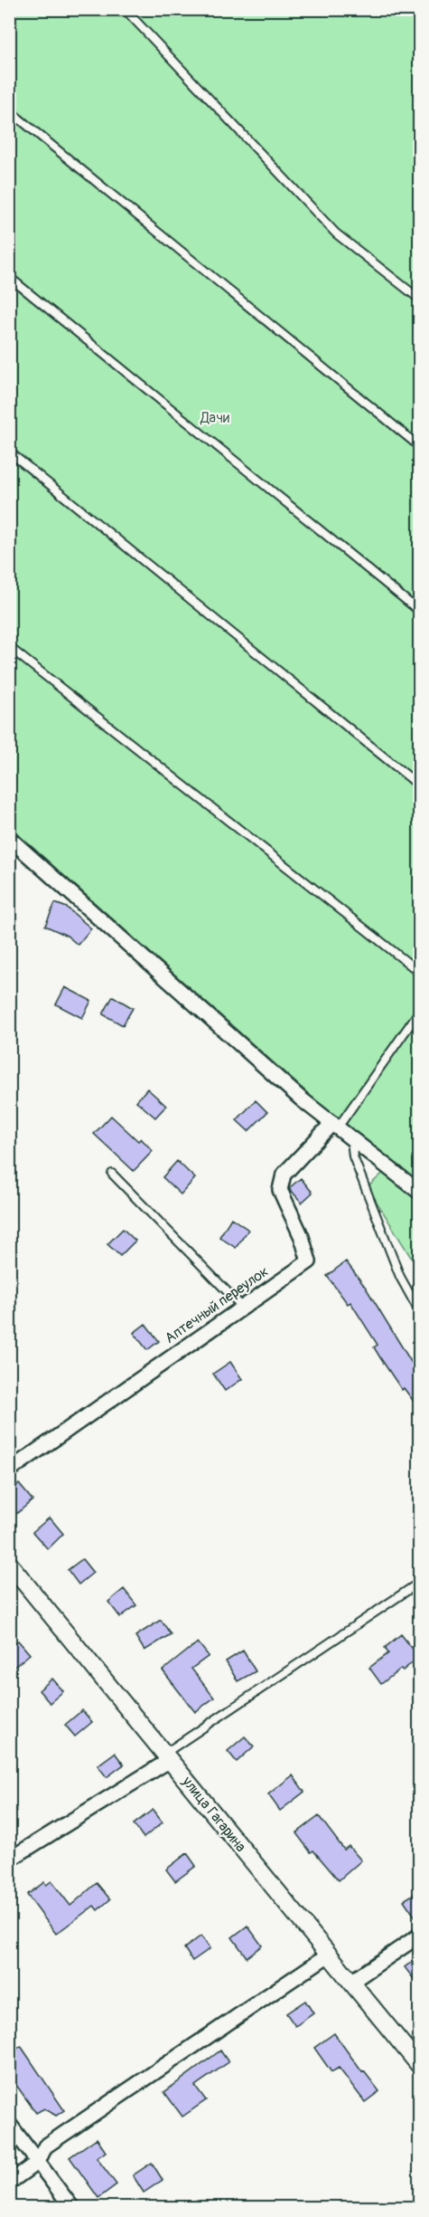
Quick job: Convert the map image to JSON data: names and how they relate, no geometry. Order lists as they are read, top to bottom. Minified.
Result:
{"streets":{"street":["Аптечный переулок","улица Гагарина"]},"parks":["Дачи"]}
